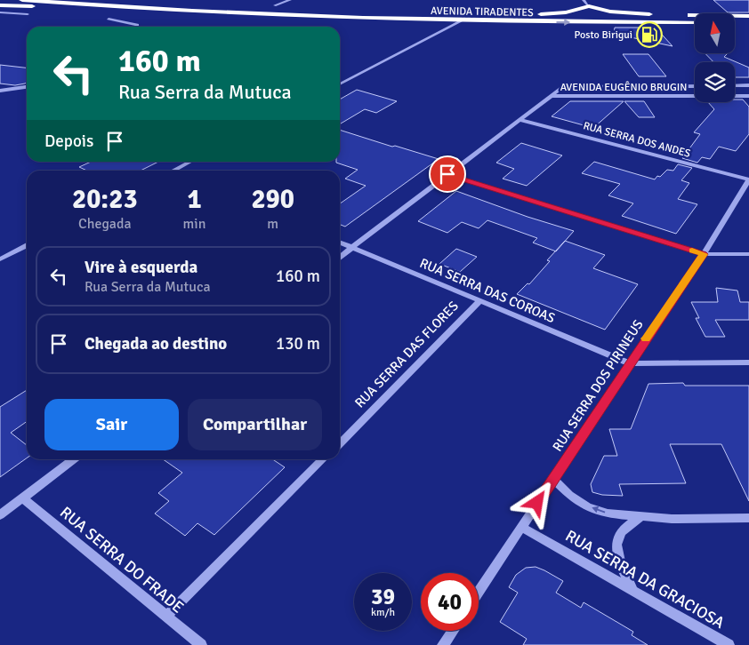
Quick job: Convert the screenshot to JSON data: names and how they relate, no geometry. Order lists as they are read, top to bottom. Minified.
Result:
{"streets":{"highway":["AVENIDA TIRADENTES"],"street":["AVENIDA EUGÊNIO BRUGIN","RUA SERRA DOS ANDES","RUA SERRA DAS COROAS","RUA SERRA DAS FLORES","RUA SERRA DOS PIRINEUS","RUA SERRA DO FRADE","RUA SERRA DA GRACIOSA"]},"crossings":[["RUA SERRA DOS ANDES","RUA SERRA DOS PIRINEUS"],["RUA SERRA DAS COROAS","RUA SERRA DAS FLORES"],["RUA SERRA DAS COROAS","RUA SERRA DOS PIRINEUS"],["RUA SERRA DOS PIRINEUS","RUA SERRA DA GRACIOSA"]],"places":{"fuel station":["Posto Birigui"]},"north":"top","page":{"turn":["160 m","Rua Serra da Mutuca"],"then":"Depois","eta":["20:23","Chegada","1","min","290","m"],"list":[{"name":"Vire à esquerda","note":"Rua Serra da Mutuca","value":"160 m"},{"name":"Chegada ao destino","value":"130 m"}],"buttons":["Sair","Compartilhar"],"speed":"39 km/h","limit":"40"}}
